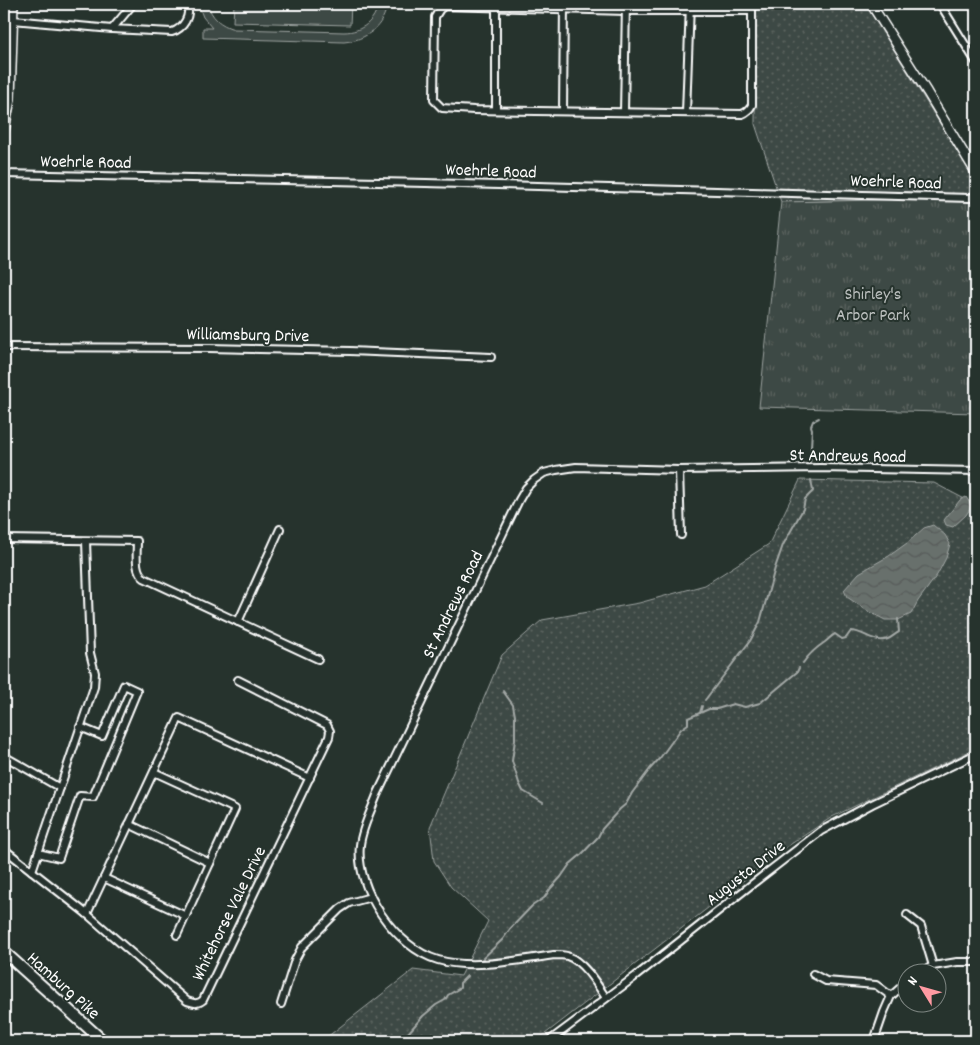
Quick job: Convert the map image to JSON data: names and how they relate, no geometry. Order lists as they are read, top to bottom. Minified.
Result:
{"streets":{"main road":["Hamburg Pike"],"street":["Woehrle Road","Williamsburg Drive","St Andrews Road","Augusta Drive","Whitehorse Vale Drive"]},"crossings":[["St Andrews Road","Augusta Drive"]],"parks":["Shirley's Arbor Park"],"north":"top left"}
